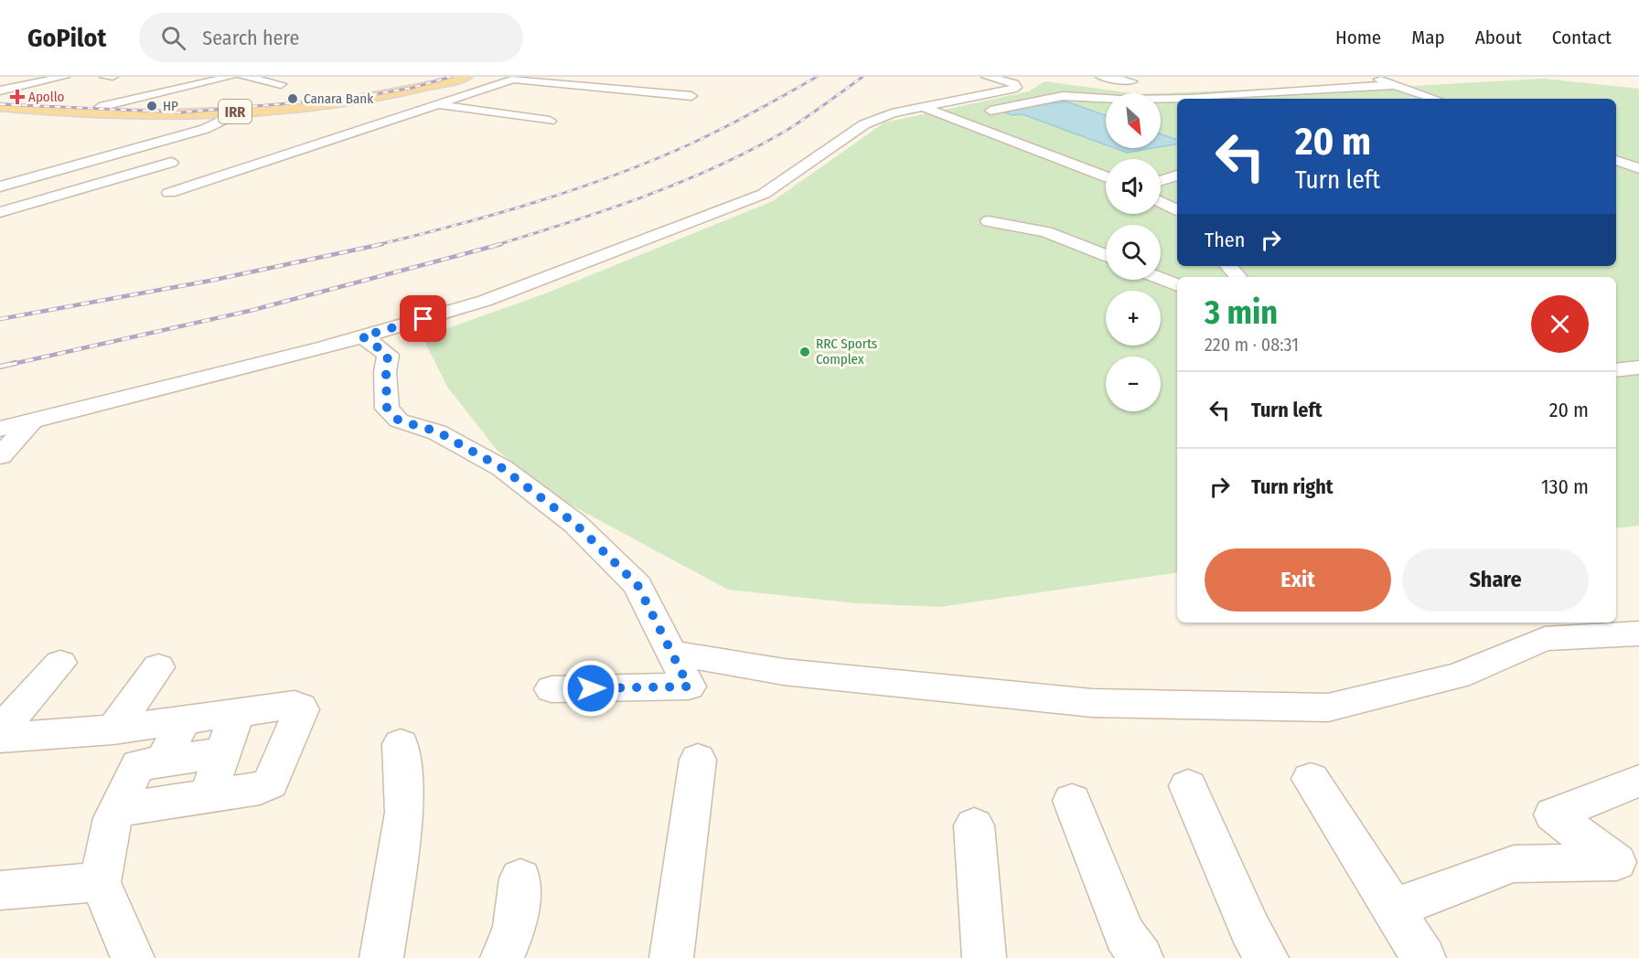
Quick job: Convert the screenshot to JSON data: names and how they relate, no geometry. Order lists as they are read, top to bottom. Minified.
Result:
{"streets":{"main road":["IRR"]},"places":{"health":["Apollo"],"other":["Canara Bank","HP","RRC Sports Complex"]},"north":"bottom right","page":{"header":"GoPilot","search":"Search here","nav":["Home","Map","About","Contact"],"map_buttons":["+","−"],"turn":["20 m","Turn left"],"then":"Then","heading":["3 min","220 m · 08:31"],"list":[{"name":"Turn left","value":"20 m"},{"name":"Turn right","value":"130 m"}],"buttons":["Exit","Share"]}}
